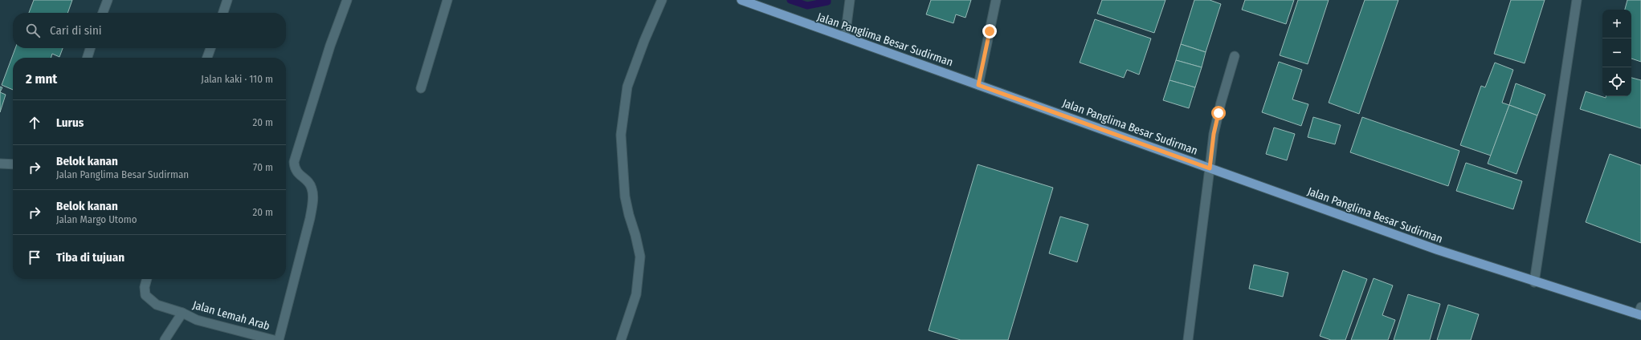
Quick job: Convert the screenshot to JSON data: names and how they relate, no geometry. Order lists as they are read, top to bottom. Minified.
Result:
{"streets":{"main road":["Jalan Panglima Besar Sudirman"],"street":["Jalan Lemah Arab"]},"page":{"map_buttons":["+","−"],"search":"Cari di sini","heading":["2 mnt","Jalan kaki · 110 m"],"list":[["Lurus","20 m"],["Belok kanan","Jalan Panglima Besar Sudirman","70 m"],["Belok kanan","Jalan Margo Utomo","20 m"],"Tiba di tujuan"]}}
